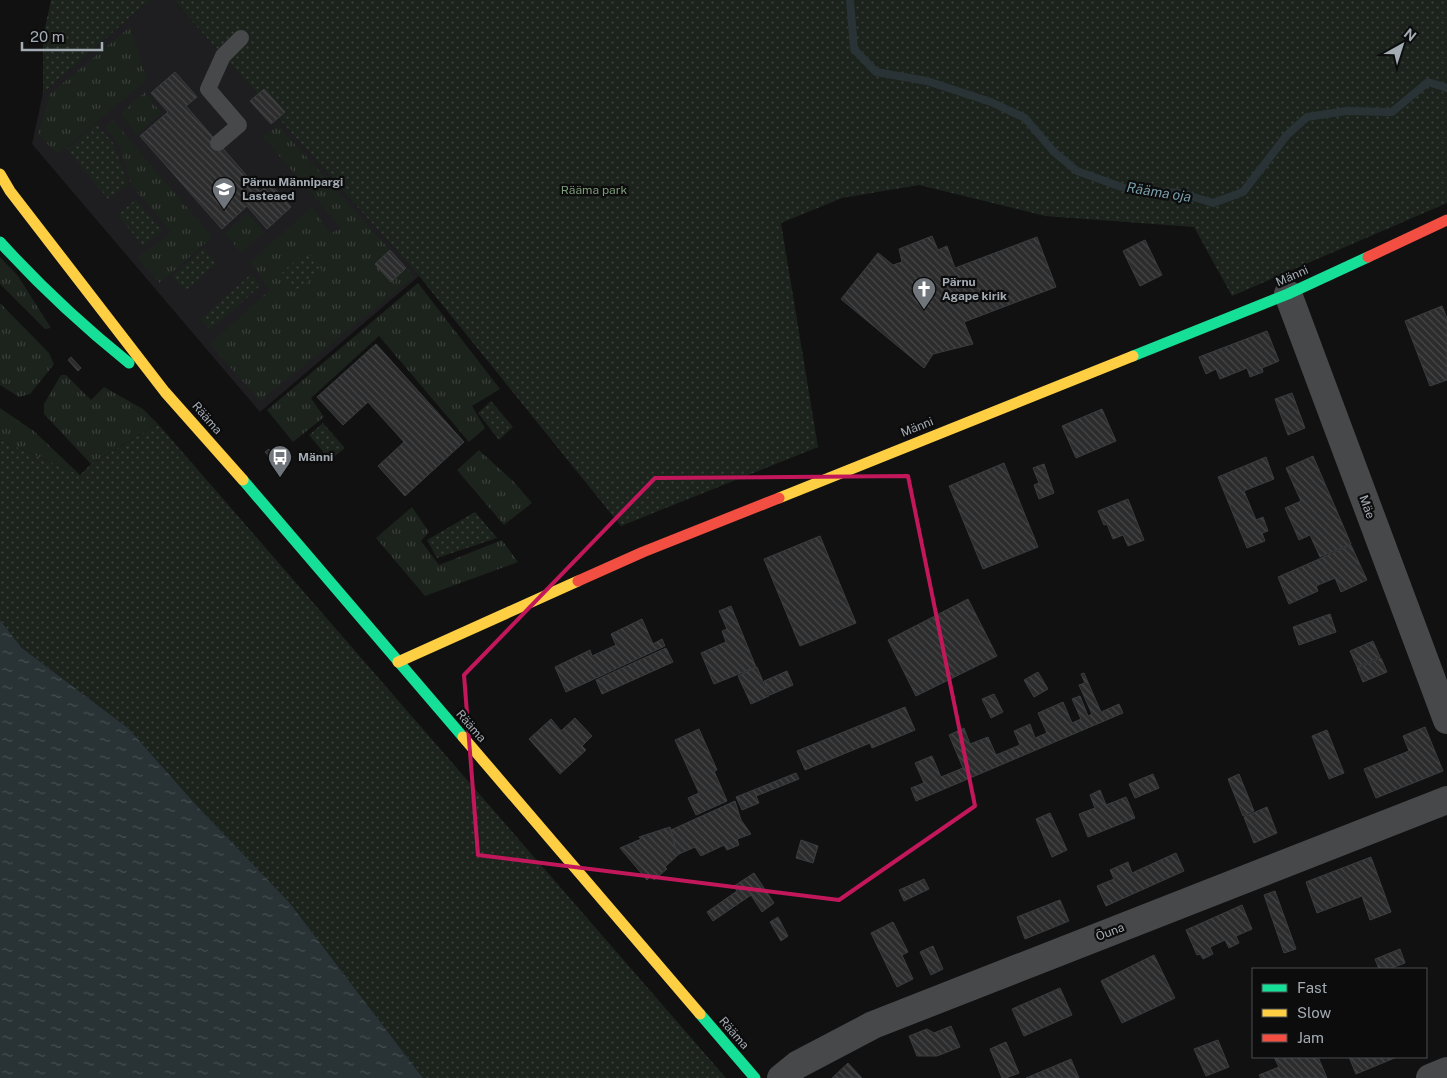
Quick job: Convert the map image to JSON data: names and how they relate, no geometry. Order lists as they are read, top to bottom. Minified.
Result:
{"streets":{"main road":["Männi","Rääma"],"street":["Mäe","Õuna"]},"crossings":[["Männi","Rääma"],["Männi","Mäe"]],"water":["Rääma oja"],"parks":["Rääma park"],"places":{"school or university":["Pärnu Männipargi Lasteaed"],"church":["Pärnu Agape kirik"],"bus stop":["Männi"]},"legend":["Fast","Slow","Jam"],"scale_bar":"20 m","north":"top right"}
